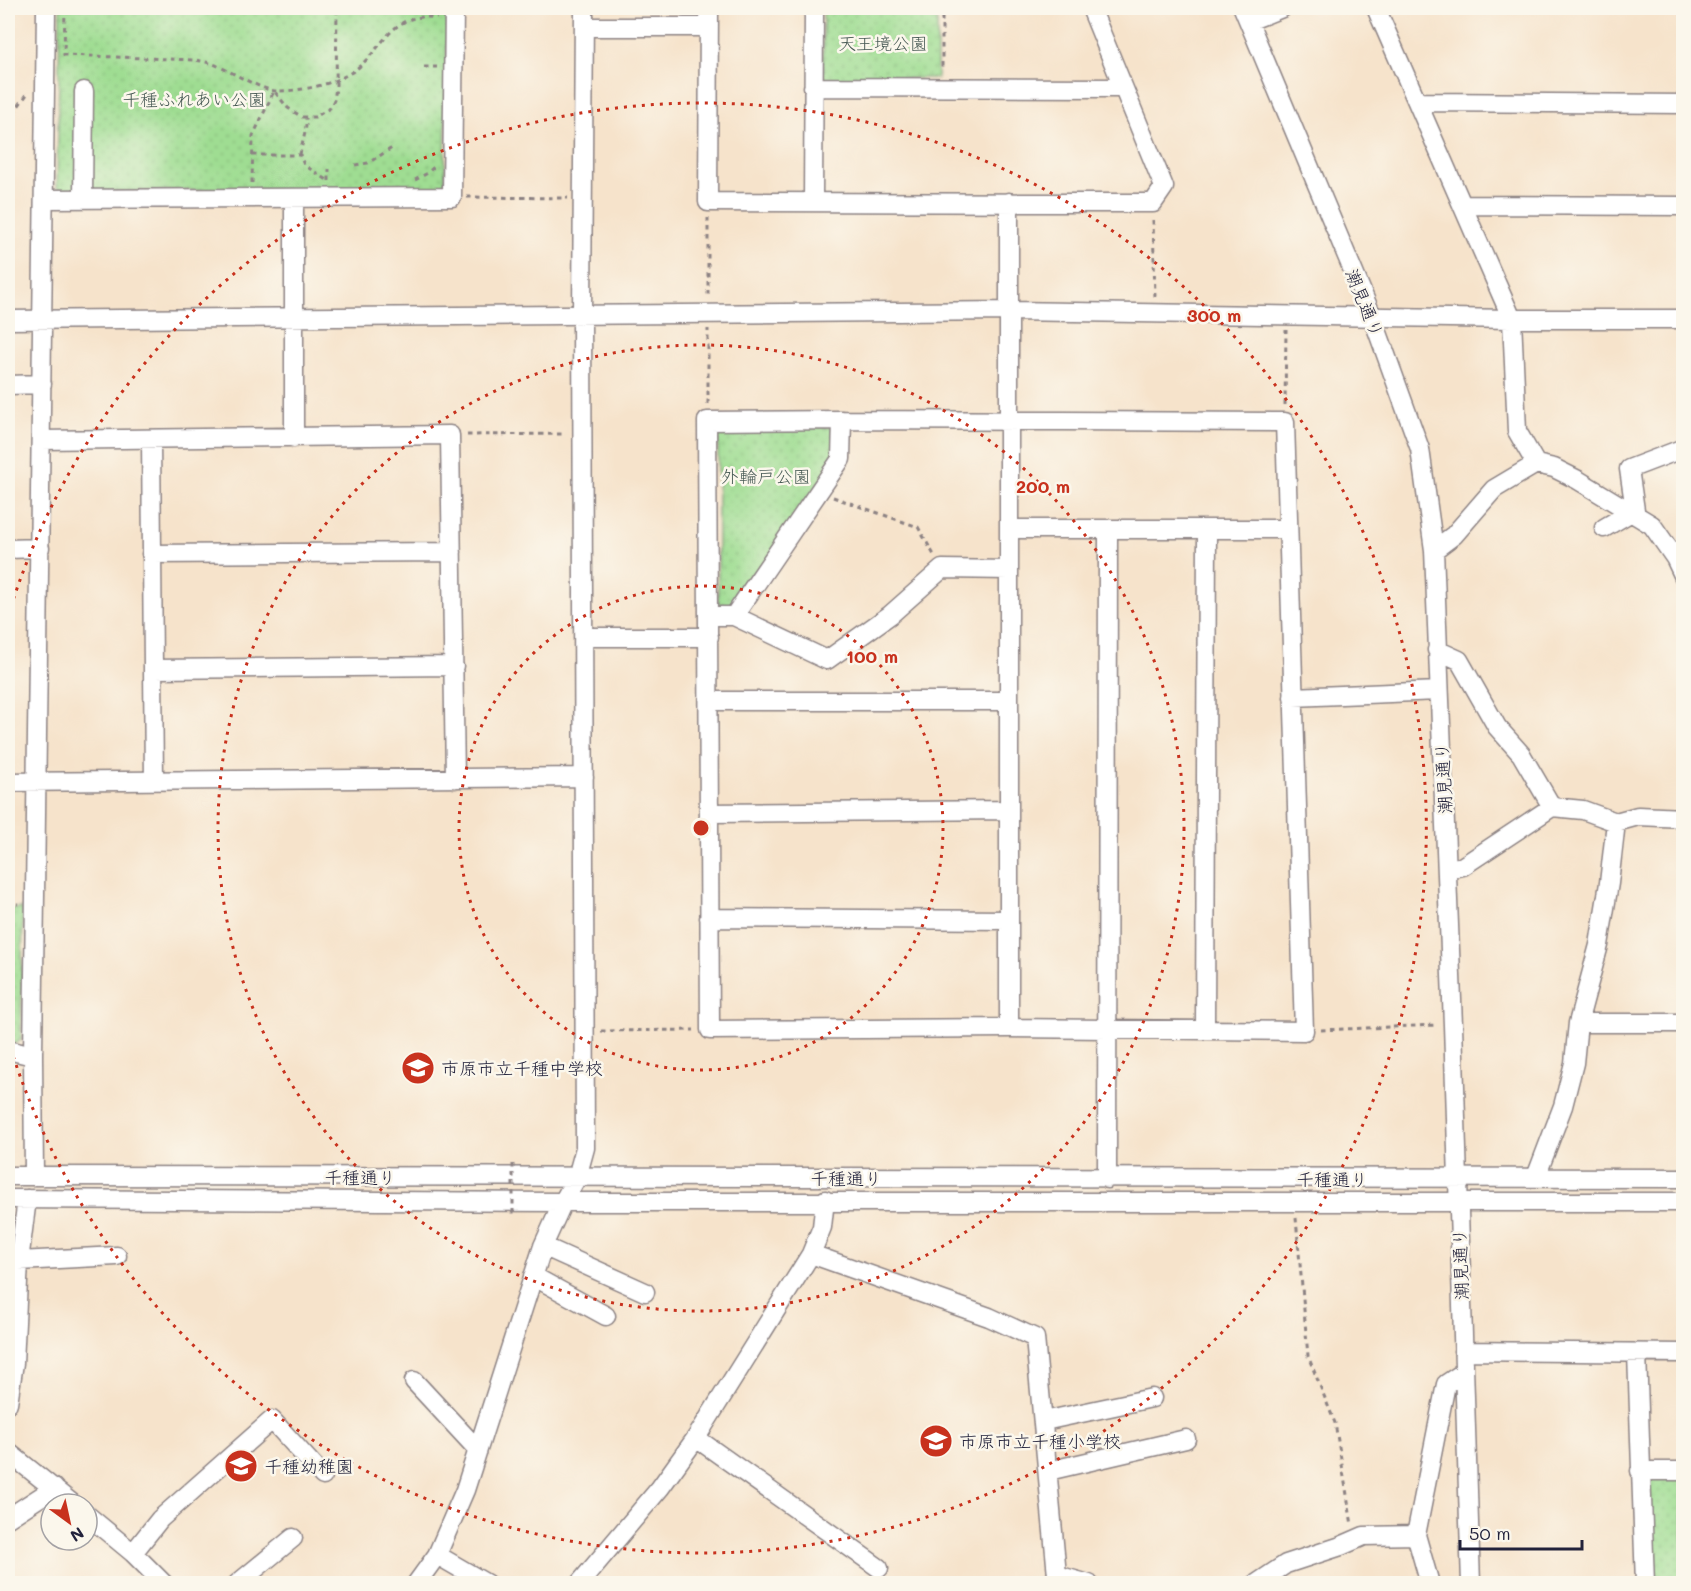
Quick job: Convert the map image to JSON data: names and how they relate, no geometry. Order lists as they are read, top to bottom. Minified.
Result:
{"streets":{"street":["潮見通り","千種通り"]},"crossings":[["潮見通り","千種通り"]],"parks":["天王境公園","千種ふれあい公園","外輪戸公園"],"places":{"school or university":["市原市立千種中学校","市原市立千種小学校","千種幼稚園"]},"scale_bar":"50 m","north":"bottom right","rings":["300 m","200 m","100 m"]}
